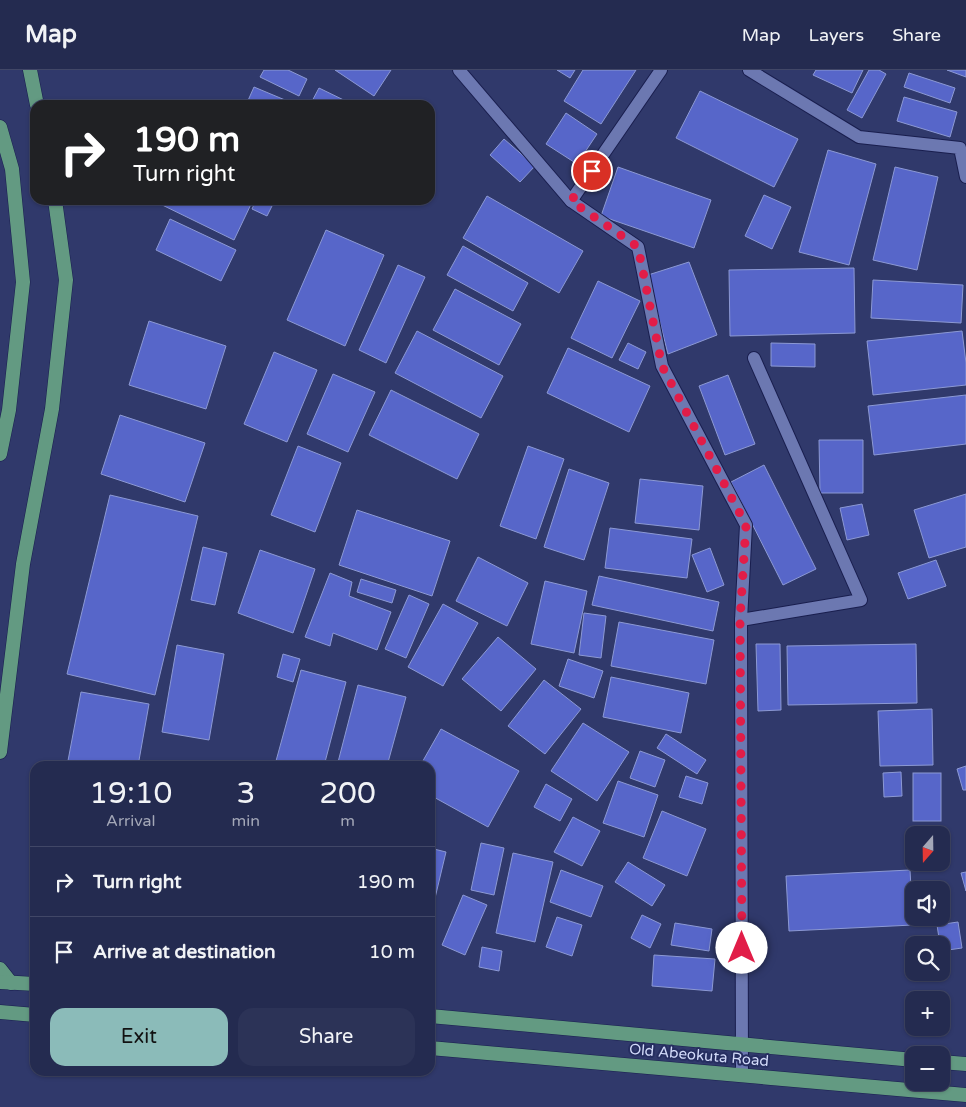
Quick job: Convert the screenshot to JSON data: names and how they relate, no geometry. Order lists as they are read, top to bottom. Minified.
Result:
{"streets":{"highway":["Old Abeokuta Road"]},"north":"bottom","page":{"header":"Map","nav":["Map","Layers","Share"],"turn":["190 m","Turn right"],"eta":["19:10","Arrival","3","min","200","m"],"map_buttons":["+","−"],"list":[{"name":"Turn right","value":"190 m"},{"name":"Arrive at destination","value":"10 m"}],"buttons":["Exit","Share"]}}
